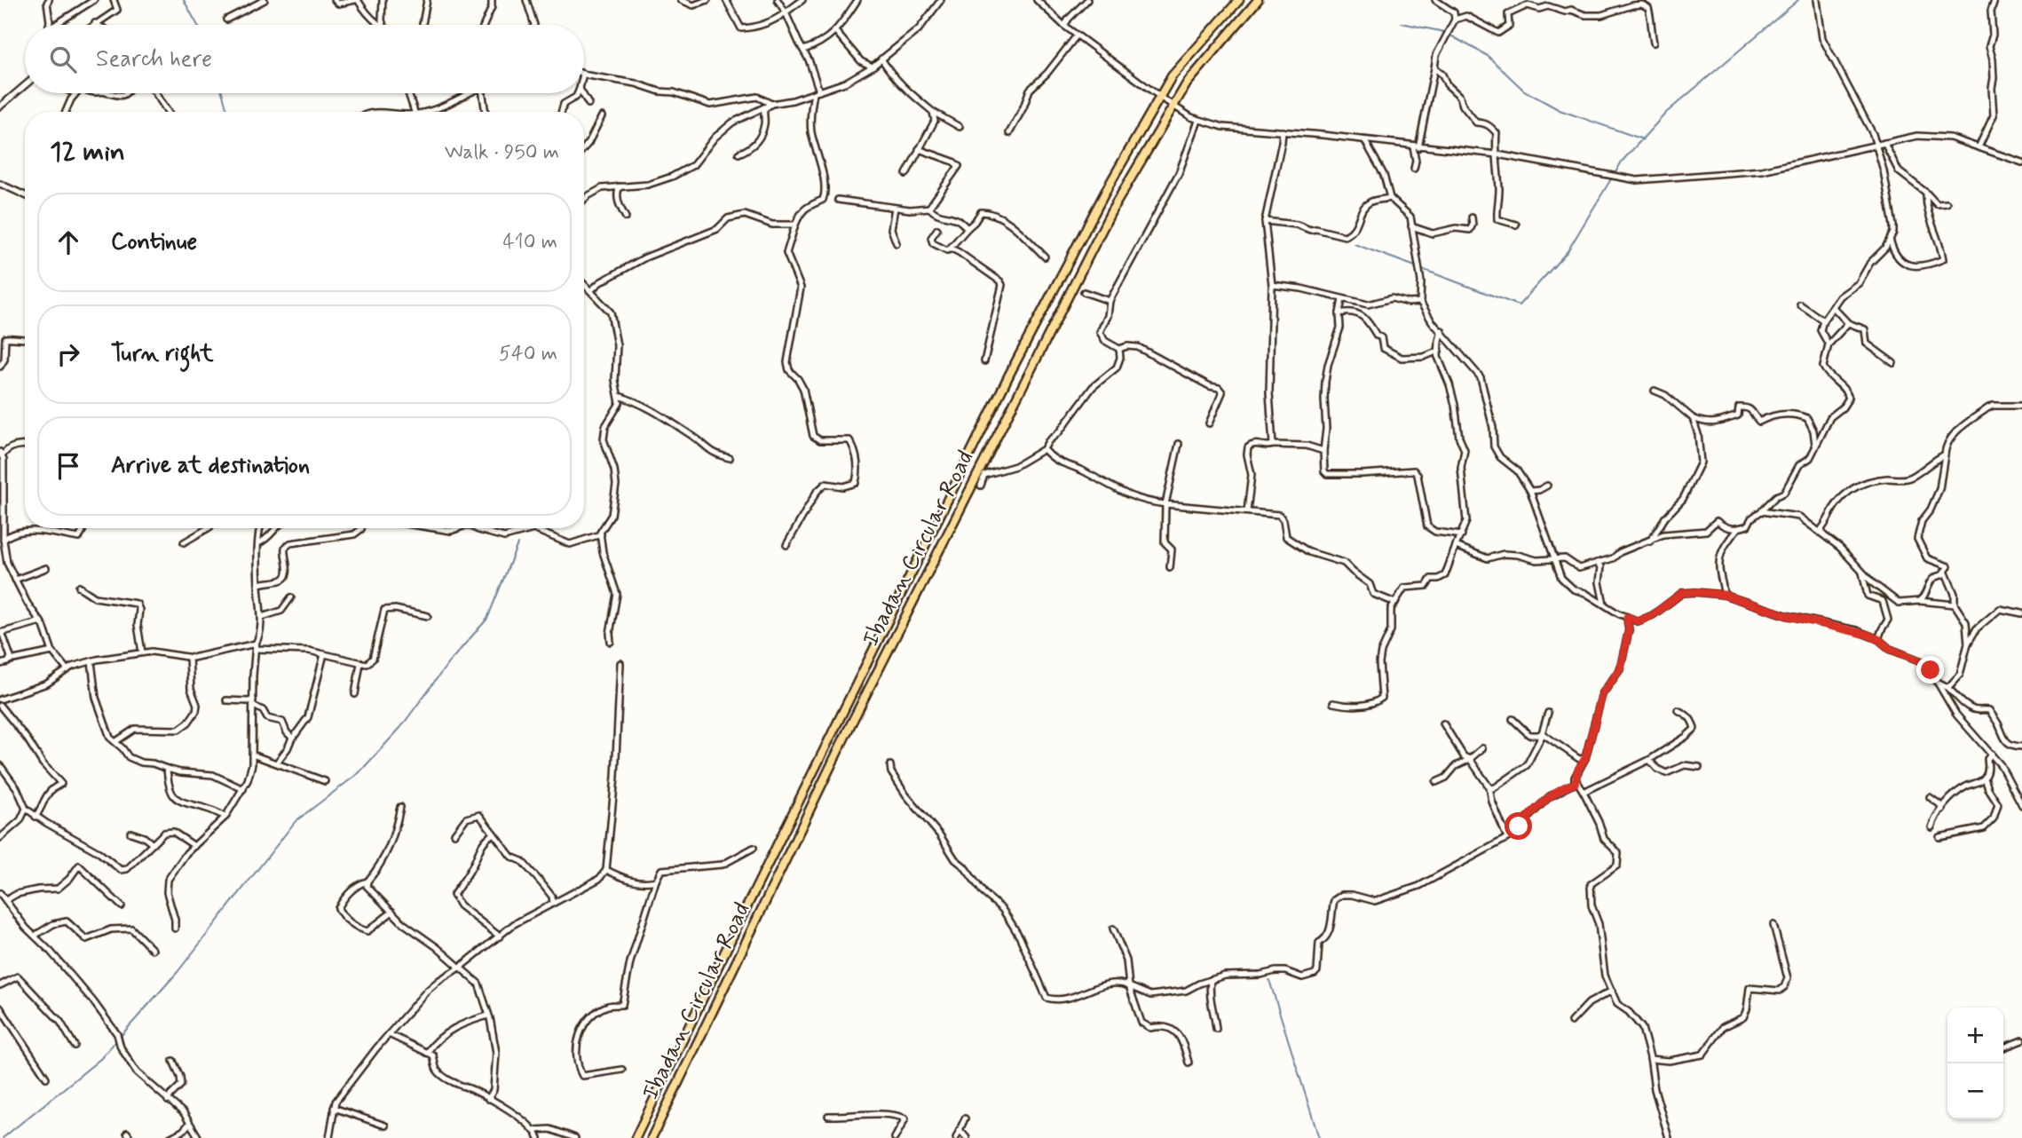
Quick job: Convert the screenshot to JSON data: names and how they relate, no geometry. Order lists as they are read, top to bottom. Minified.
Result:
{"streets":{"highway":["Ibadan Circular Road"]},"page":{"search":"Search here","heading":["12 min","Walk · 950 m"],"list":[["Continue","410 m"],["Turn right","540 m"],"Arrive at destination"],"map_buttons":["+","−"]}}
